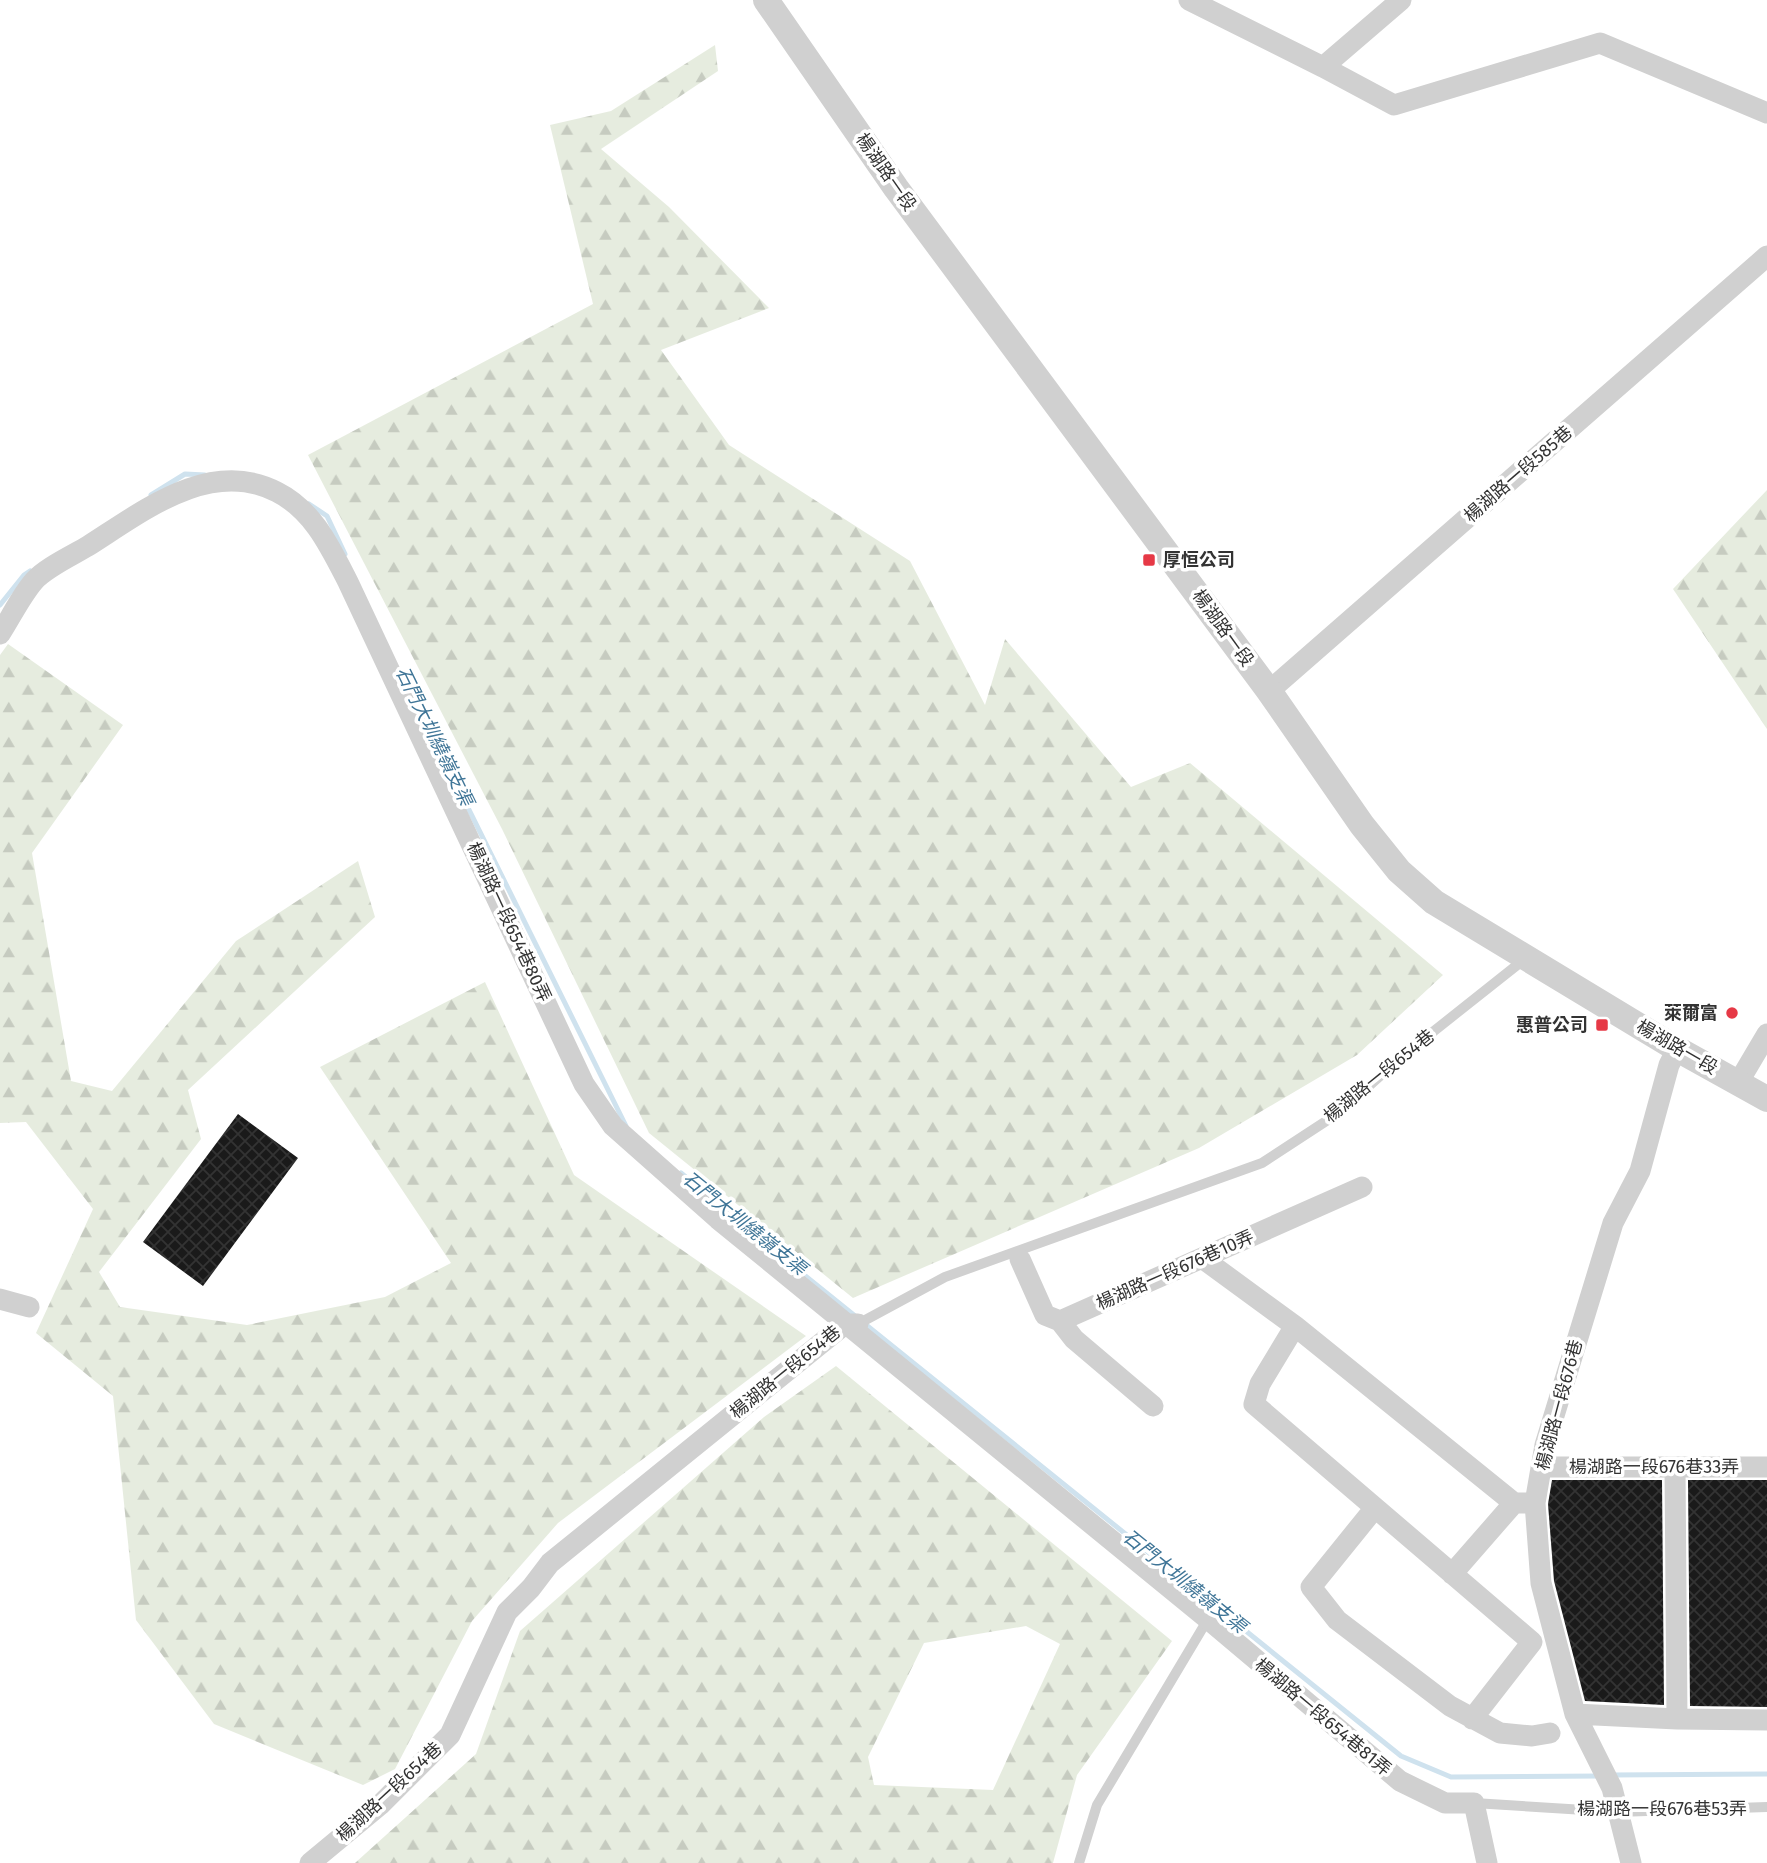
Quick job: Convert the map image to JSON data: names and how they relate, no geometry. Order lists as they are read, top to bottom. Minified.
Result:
{"streets":{"street":["楊湖路一段","楊湖路一段585巷","楊湖路一段654巷80弄","楊湖路一段654巷","楊湖路一段676巷10弄","楊湖路一段676巷","楊湖路一段676巷33弄","楊湖路一段654巷81弄"],"lane":["楊湖路一段676巷53弄"]},"crossings":[["楊湖路一段","楊湖路一段585巷"],["楊湖路一段","楊湖路一段654巷"],["楊湖路一段","楊湖路一段676巷"],["楊湖路一段654巷80弄","楊湖路一段654巷"],["楊湖路一段654巷80弄","楊湖路一段654巷81弄"],["楊湖路一段654巷","楊湖路一段654巷81弄"],["楊湖路一段676巷","楊湖路一段676巷33弄"],["楊湖路一段676巷","楊湖路一段676巷53弄"],["楊湖路一段654巷81弄","楊湖路一段676巷53弄"]],"water":["石門大圳繞嶺支渠"],"places":{"transit":["厚恒公司","惠普公司"],"other":["萊爾富"]}}
